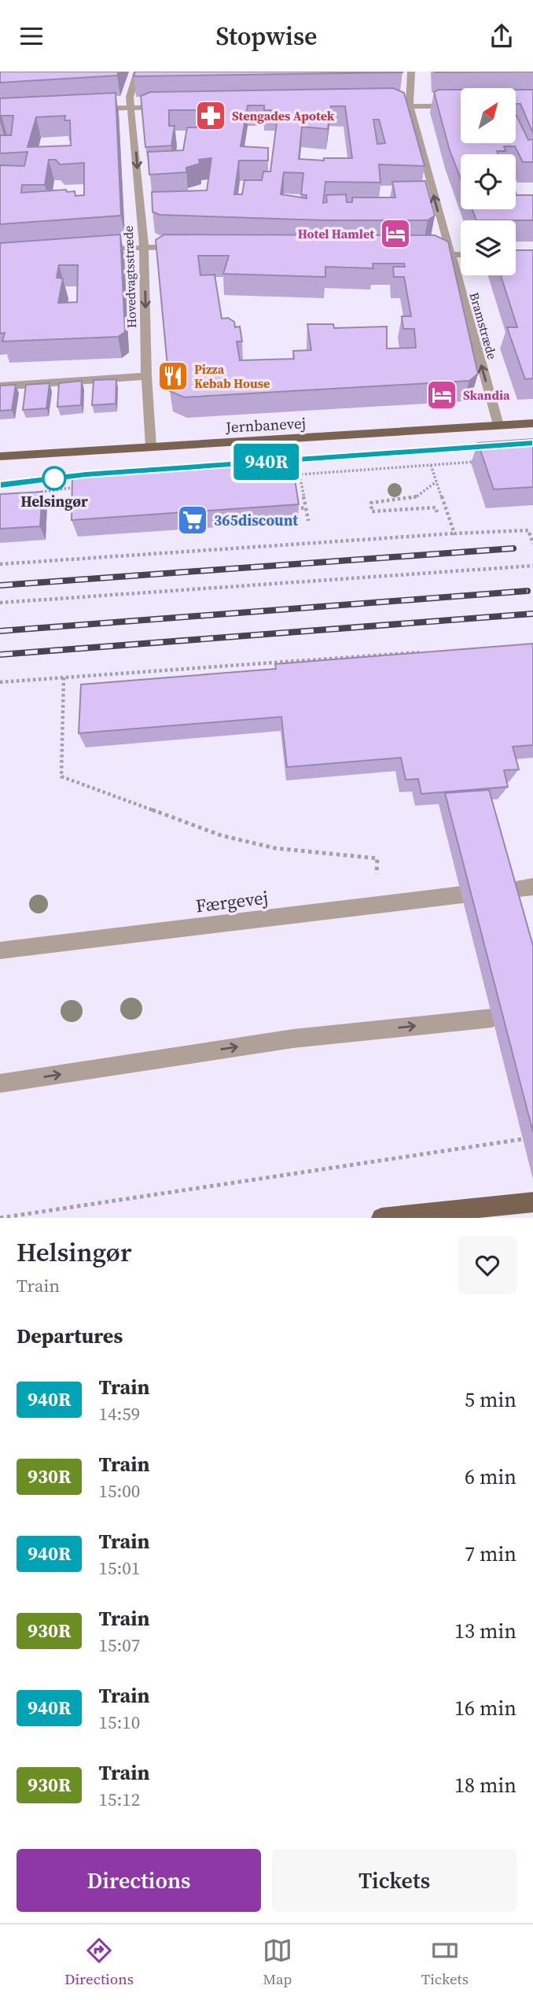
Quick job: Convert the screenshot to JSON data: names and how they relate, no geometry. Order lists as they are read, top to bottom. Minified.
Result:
{"streets":{"main road":["Jernbanevej"],"street":["Hovedvagtsstræde","Bramstræde","Færgevej"]},"crossings":[["Hovedvagtsstræde","Jernbanevej"],["Bramstræde","Jernbanevej"]],"one_way":["Hovedvagtsstræde","Bramstræde"],"places":{"pharmacy":["Stengades Apotek"],"hotel":["Hotel Hamlet","Skandia"],"restaurant":["Pizza Kebab House"],"other":["Helsingør"],"supermarket":["365discount"]},"north":"top right","page":{"header":"Stopwise","on_map":"940R","heading":[["Helsingør","Train"],"Departures"],"list":[{"mark":"940R","name":"Train","note":"14:59","value":"5 min"},{"mark":"930R","name":"Train","note":"15:00","value":"6 min"},{"mark":"940R","name":"Train","note":"15:01","value":"7 min"},{"mark":"930R","name":"Train","note":"15:07","value":"13 min"},{"mark":"940R","name":"Train","note":"15:10","value":"16 min"},{"mark":"930R","name":"Train","note":"15:12","value":"18 min"}],"buttons":["Directions","Tickets"],"tabs":["Directions","Map","Tickets"]}}
